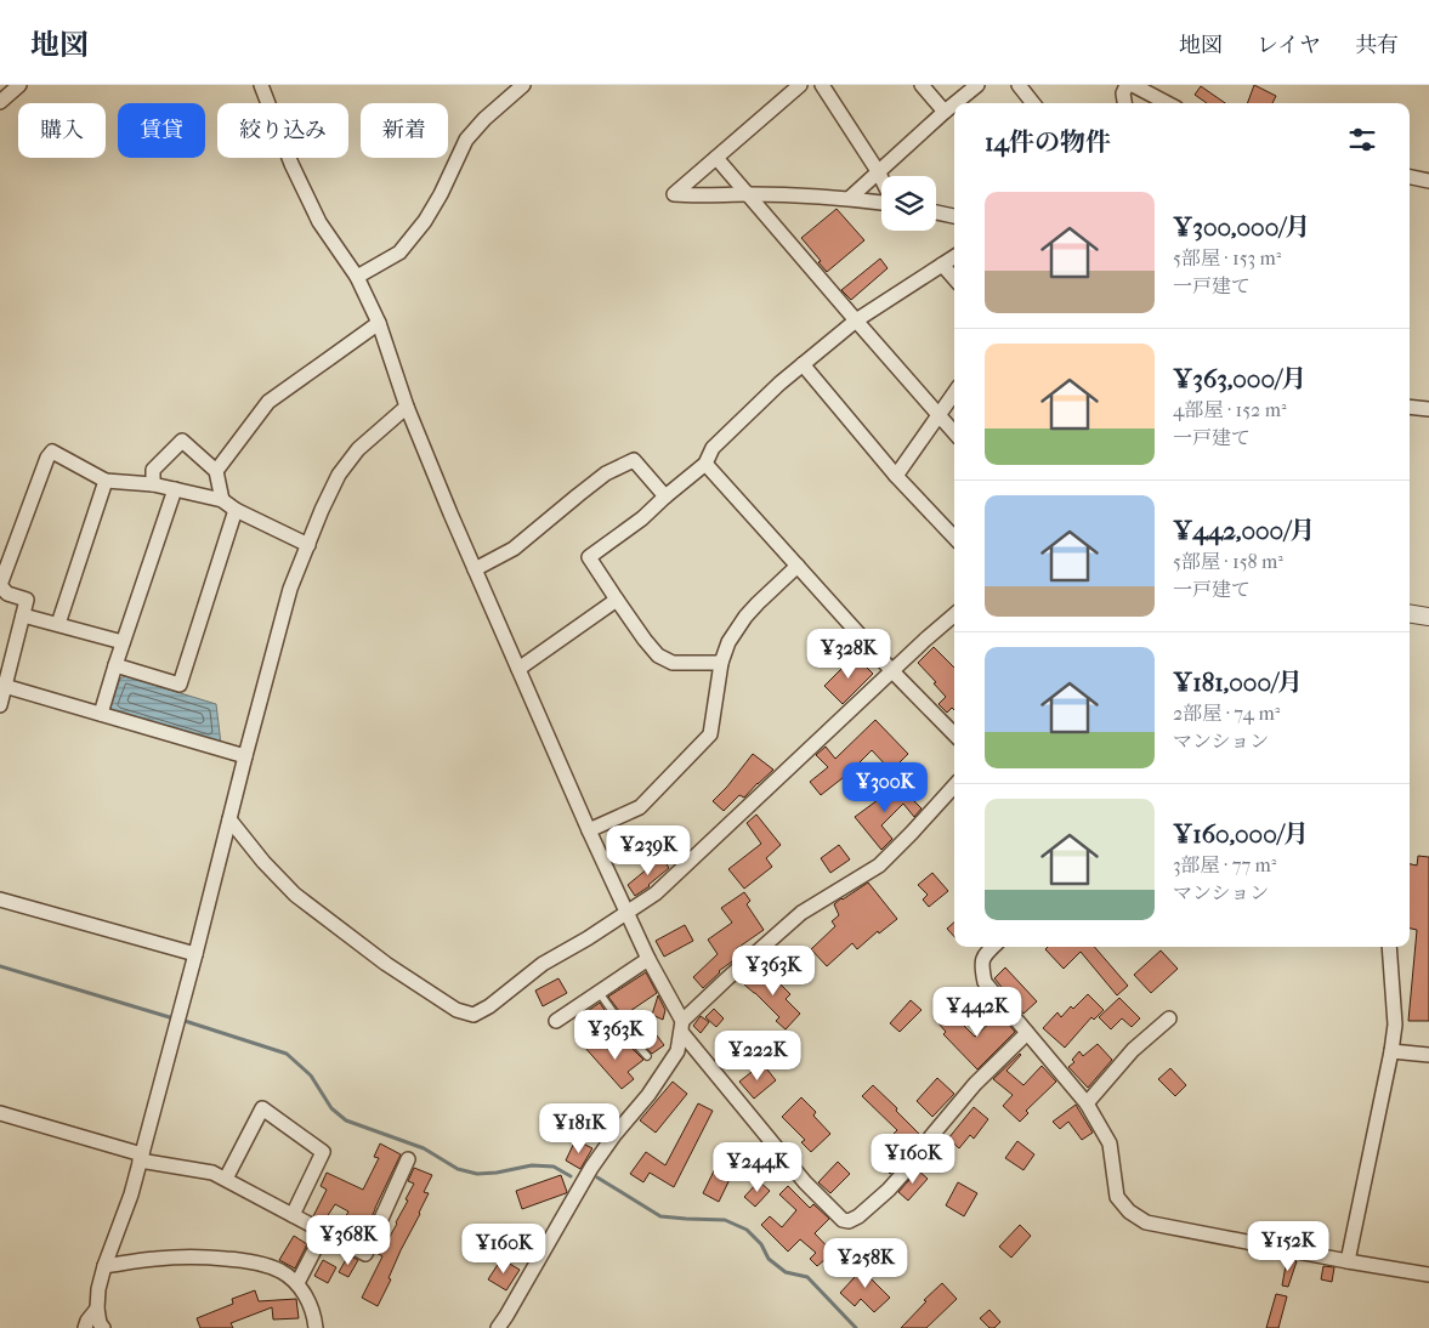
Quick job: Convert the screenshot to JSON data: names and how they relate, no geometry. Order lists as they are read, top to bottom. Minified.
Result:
{"page":{"header":"地図","nav":["地図","レイヤ","共有"],"chip":["購入","賃貸","絞り込み","新着"],"heading":"14件の物件","list":[{"name":"¥300,000/月","note":"5部屋 · 153 m² · 一戸建て"},{"name":"¥363,000/月","note":"4部屋 · 152 m² · 一戸建て"},{"name":"¥442,000/月","note":"5部屋 · 158 m² · 一戸建て"},{"name":"¥181,000/月","note":"2部屋 · 74 m² · マンション"},{"name":"¥160,000/月","note":"3部屋 · 77 m² · マンション"}],"price":["¥328K","¥300K","¥239K","¥363K","¥442K","¥363K","¥222K","¥181K","¥160K","¥244K","¥368K","¥152K","¥160K","¥258K"]}}
